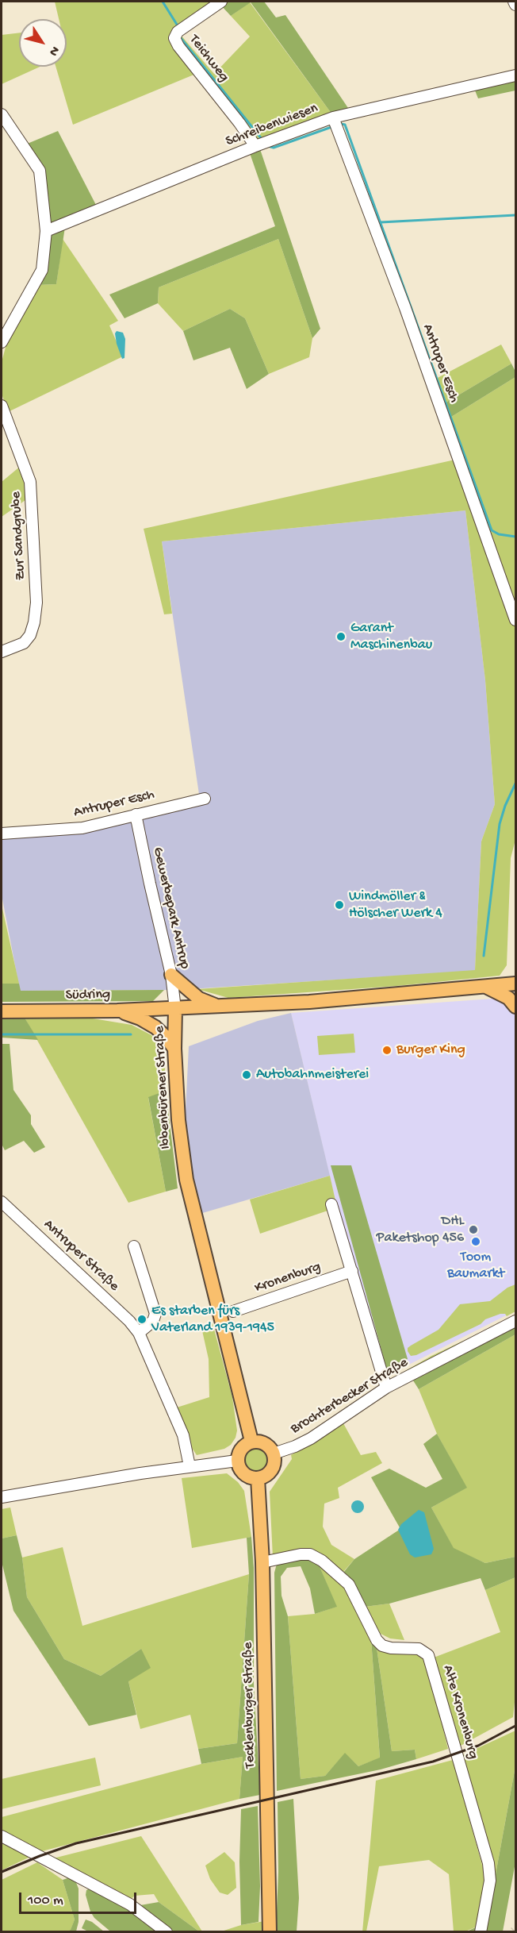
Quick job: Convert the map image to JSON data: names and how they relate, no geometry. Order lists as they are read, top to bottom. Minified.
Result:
{"streets":{"main road":["Südring","Ibbenbürener Straße","Tecklenburger Straße"],"street":["Teichweg","Schreibenwiesen","Antruper Esch","Zur Sandgrube","Gewerbepark Antrup","Antruper Straße","Kronenburg","Brochterbecker Straße","Alte Kronenburg"]},"crossings":[["Teichweg","Schreibenwiesen"],["Schreibenwiesen","Antruper Esch"],["Antruper Esch","Gewerbepark Antrup"],["Gewerbepark Antrup","Südring"],["Gewerbepark Antrup","Ibbenbürener Straße"],["Südring","Ibbenbürener Straße"],["Ibbenbürener Straße","Brochterbecker Straße"],["Ibbenbürener Straße","Tecklenburger Straße"],["Brochterbecker Straße","Tecklenburger Straße"],["Tecklenburger Straße","Alte Kronenburg"]],"places":["Garant Maschinenbau","Windmöller & Hölscher Werk 4","Burger King","Autobahnmeisterei","DHL Paketshop 456","Toom Baumarkt","Es starben fürs Vaterland 1939-1945"],"scale_bar":"100 m","north":"bottom right"}
